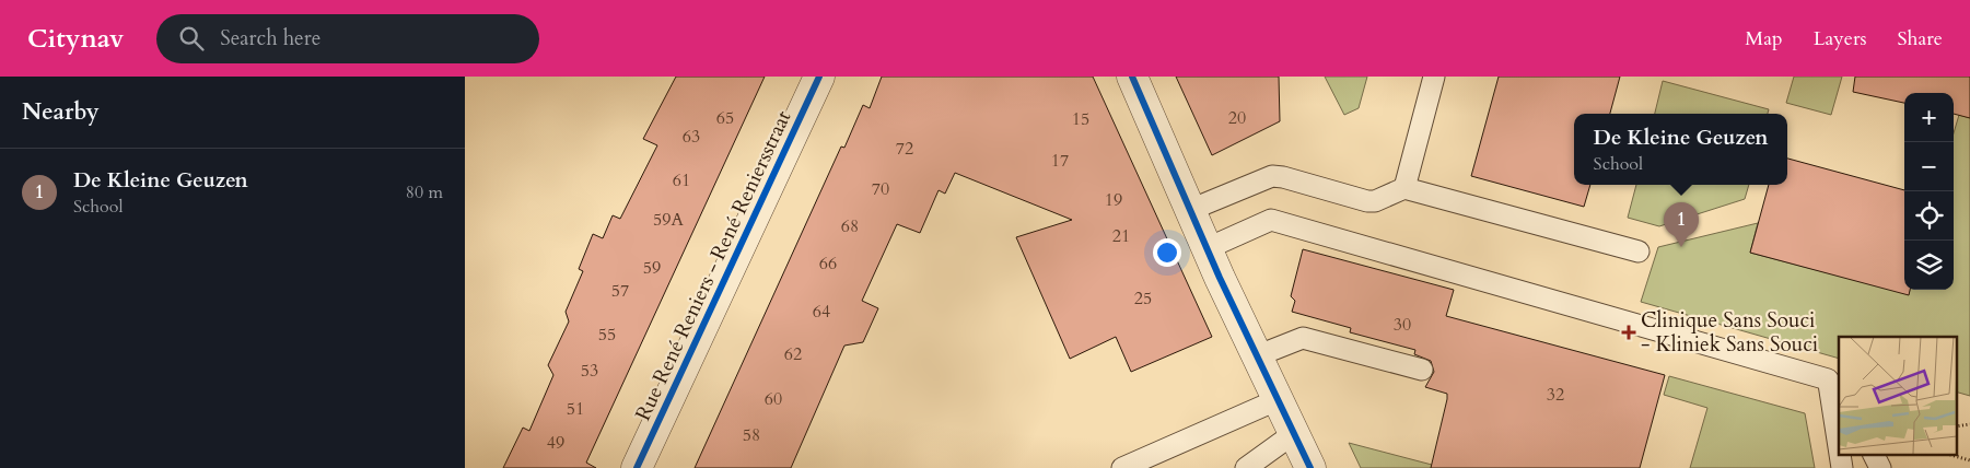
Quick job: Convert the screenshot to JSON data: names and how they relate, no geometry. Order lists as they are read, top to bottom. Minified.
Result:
{"streets":{"street":["Rue René Reniers - René Reniersstraat"]},"places":{"health":["Clinique Sans Souci - Kliniek Sans Souci"]},"house_numbers":["65","20","15","63","72","17","61","70","19","59A","68","21","66","59","57","25","64","30","55","62","53","32","60","51","58","49"],"page":{"header":"Citynav","search":"Search here","nav":["Map","Layers","Share"],"heading":"Nearby","map_buttons":["+","−"],"popup":["De Kleine Geuzen","School"],"list":[{"mark":"1","name":"De Kleine Geuzen","note":"School","value":"80 m"}],"pins":"1"}}
